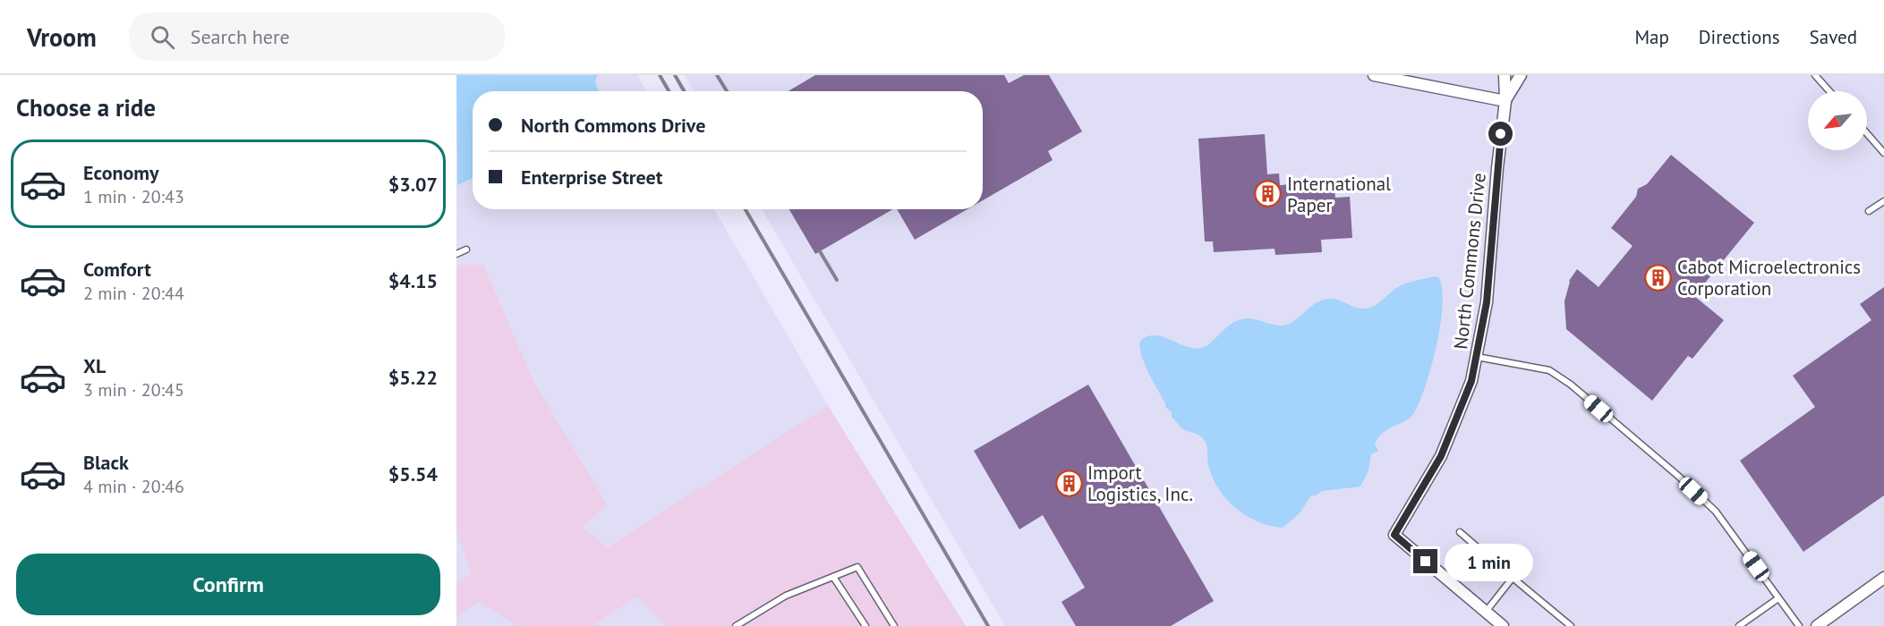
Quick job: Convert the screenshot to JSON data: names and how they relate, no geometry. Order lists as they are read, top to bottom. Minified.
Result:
{"streets":{"street":["North Commons Drive"]},"places":{"building":["International Paper","Cabot Microelectronics Corporation","Import Logistics, Inc."]},"north":"bottom left","page":{"header":"Vroom","search":"Search here","nav":["Map","Directions","Saved"],"heading":"Choose a ride","banner":["North Commons Drive","Enterprise Street"],"list":[{"name":"Economy","note":"1 min · 20:43","value":"$3.07"},{"name":"Comfort","note":"2 min · 20:44","value":"$4.15"},{"name":"XL","note":"3 min · 20:45","value":"$5.22"},{"name":"Black","note":"4 min · 20:46","value":"$5.54"}],"buttons":"Confirm","bubble":"1 min"}}
